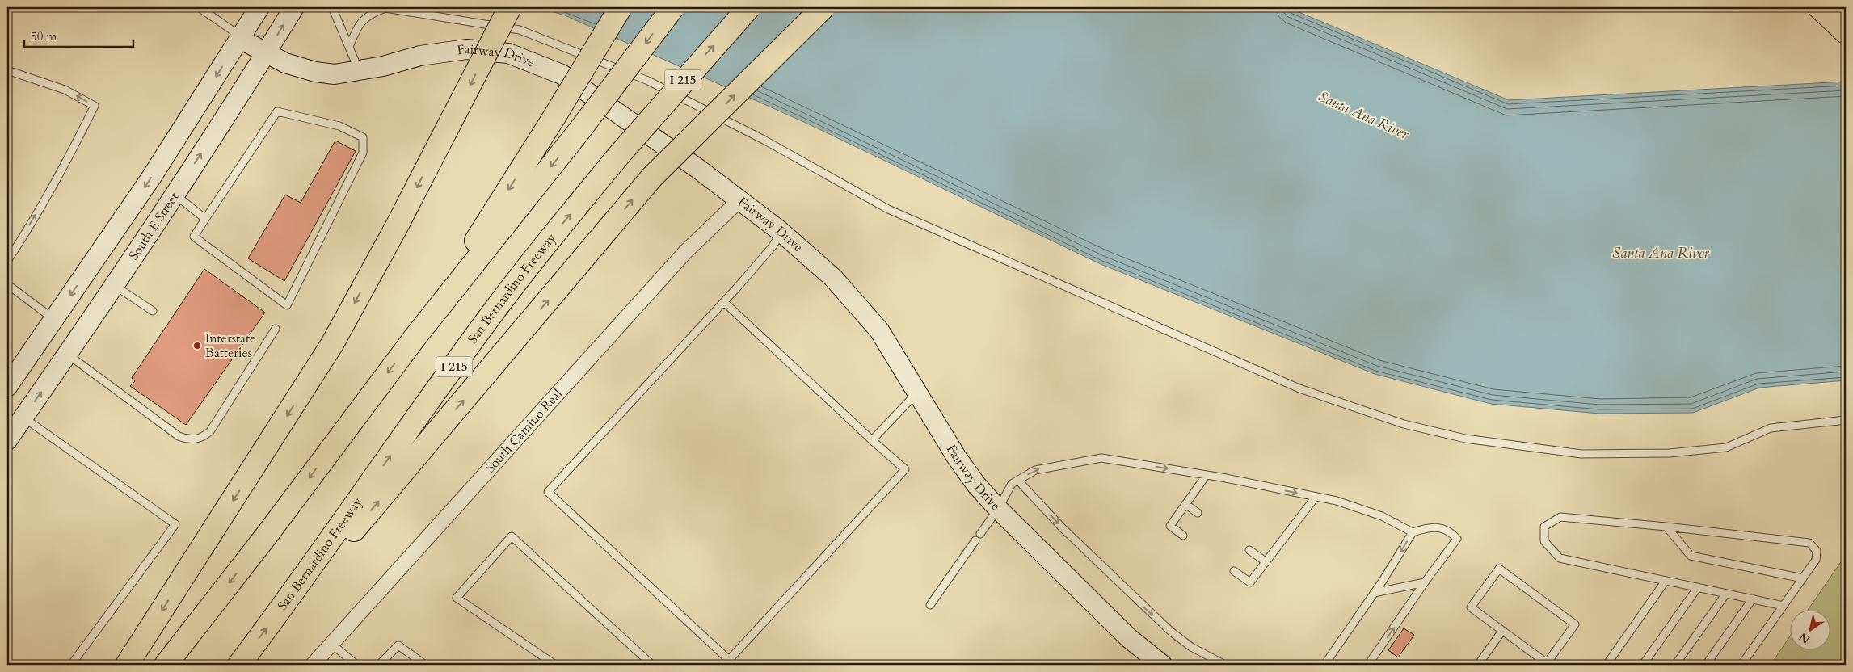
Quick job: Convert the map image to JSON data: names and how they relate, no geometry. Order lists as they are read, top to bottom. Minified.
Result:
{"streets":{"highway":["I 215","San Bernardino Freeway"],"street":["Fairway Drive","South E Street","South Camino Real"]},"crossings":[["Fairway Drive","South E Street"],["Fairway Drive","South Camino Real"]],"water":["Santa Ana River"],"places":["Interstate Batteries"],"scale_bar":"50 m","north":"bottom left"}
